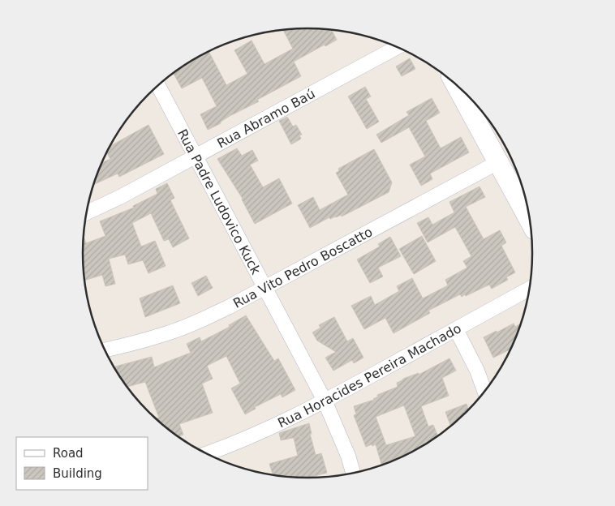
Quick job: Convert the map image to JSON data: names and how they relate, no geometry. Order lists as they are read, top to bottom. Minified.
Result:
{"streets":{"street":["Rua Abramo Baú","Rua Padre Ludovico Kuck","Rua Vito Pedro Boscatto","Rua Horacides Pereira Machado"]},"crossings":[["Rua Abramo Baú","Rua Padre Ludovico Kuck"],["Rua Padre Ludovico Kuck","Rua Vito Pedro Boscatto"],["Rua Padre Ludovico Kuck","Rua Horacides Pereira Machado"]],"legend":["Road","Building"]}
